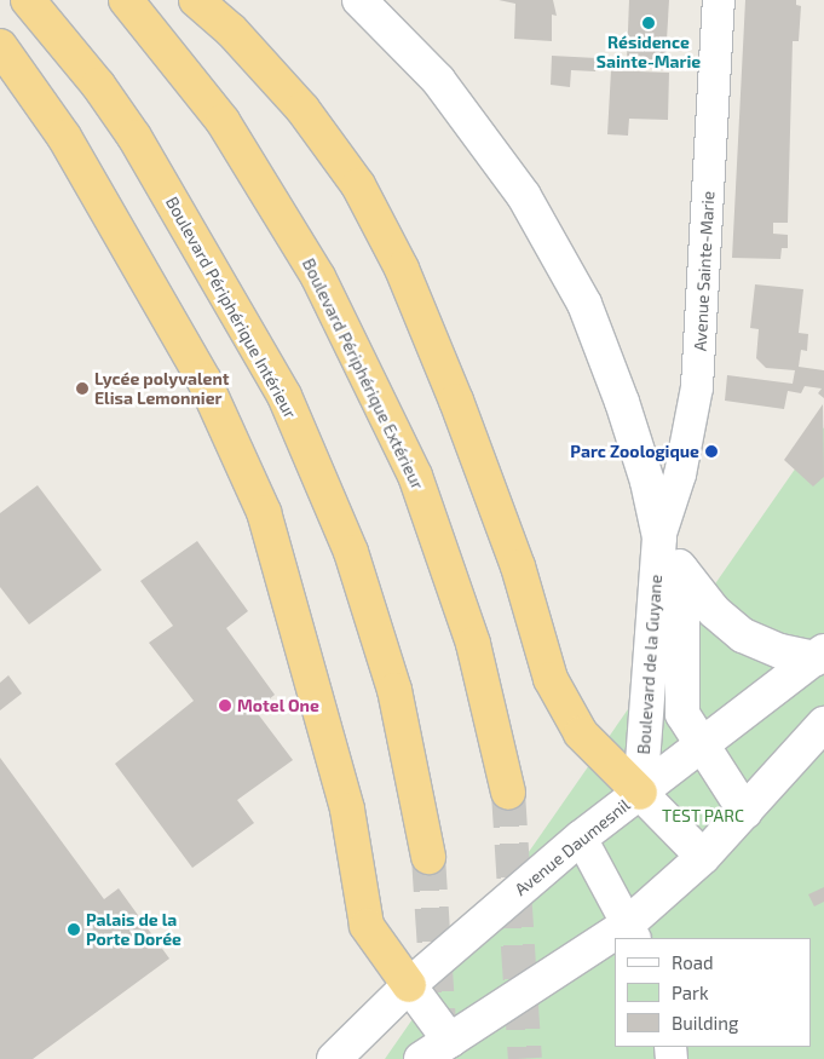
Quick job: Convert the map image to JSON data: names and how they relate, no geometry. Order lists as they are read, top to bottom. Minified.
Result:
{"streets":{"highway":["Boulevard Périphérique Intérieur","Boulevard Périphérique Extérieur"],"street":["Avenue Sainte-Marie","Boulevard de la Guyane","Avenue Daumesnil"]},"crossings":[["Avenue Sainte-Marie","Boulevard de la Guyane"],["Boulevard de la Guyane","Avenue Daumesnil"]],"parks":["TEST PARC"],"places":["Résidence Sainte-Marie","Lycée polyvalent Elisa Lemonnier","Parc Zoologique","Motel One","Palais de la Porte Dorée"],"legend":["Road","Park","Building"]}
